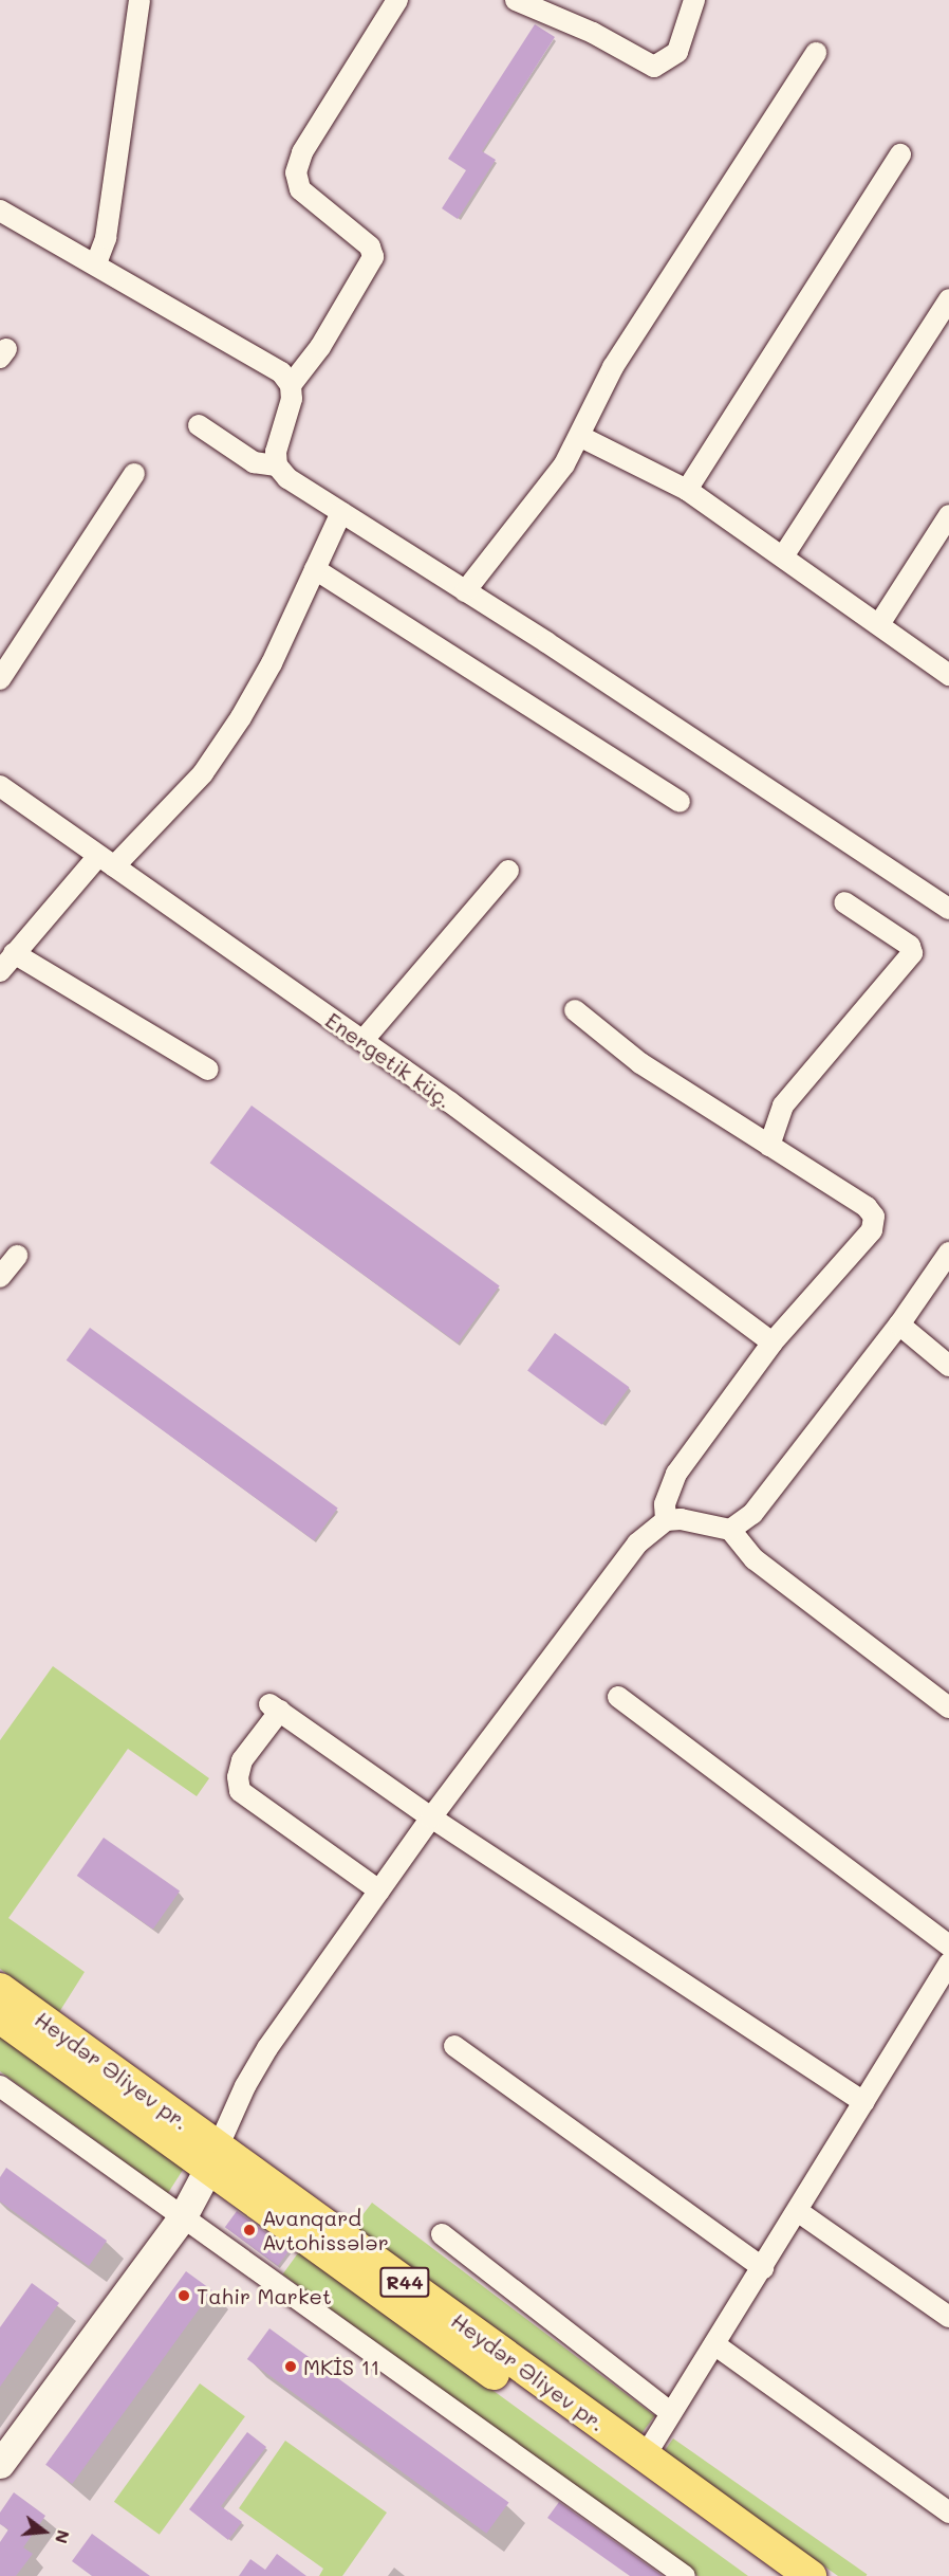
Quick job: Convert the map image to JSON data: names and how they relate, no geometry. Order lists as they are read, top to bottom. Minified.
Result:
{"streets":{"main road":["Heydər Əliyev pr.","R44"],"street":["Energetik küç."]},"places":["Avanqard Avtohissələr","Tahir Market","MKİS 11"],"north":"right"}
